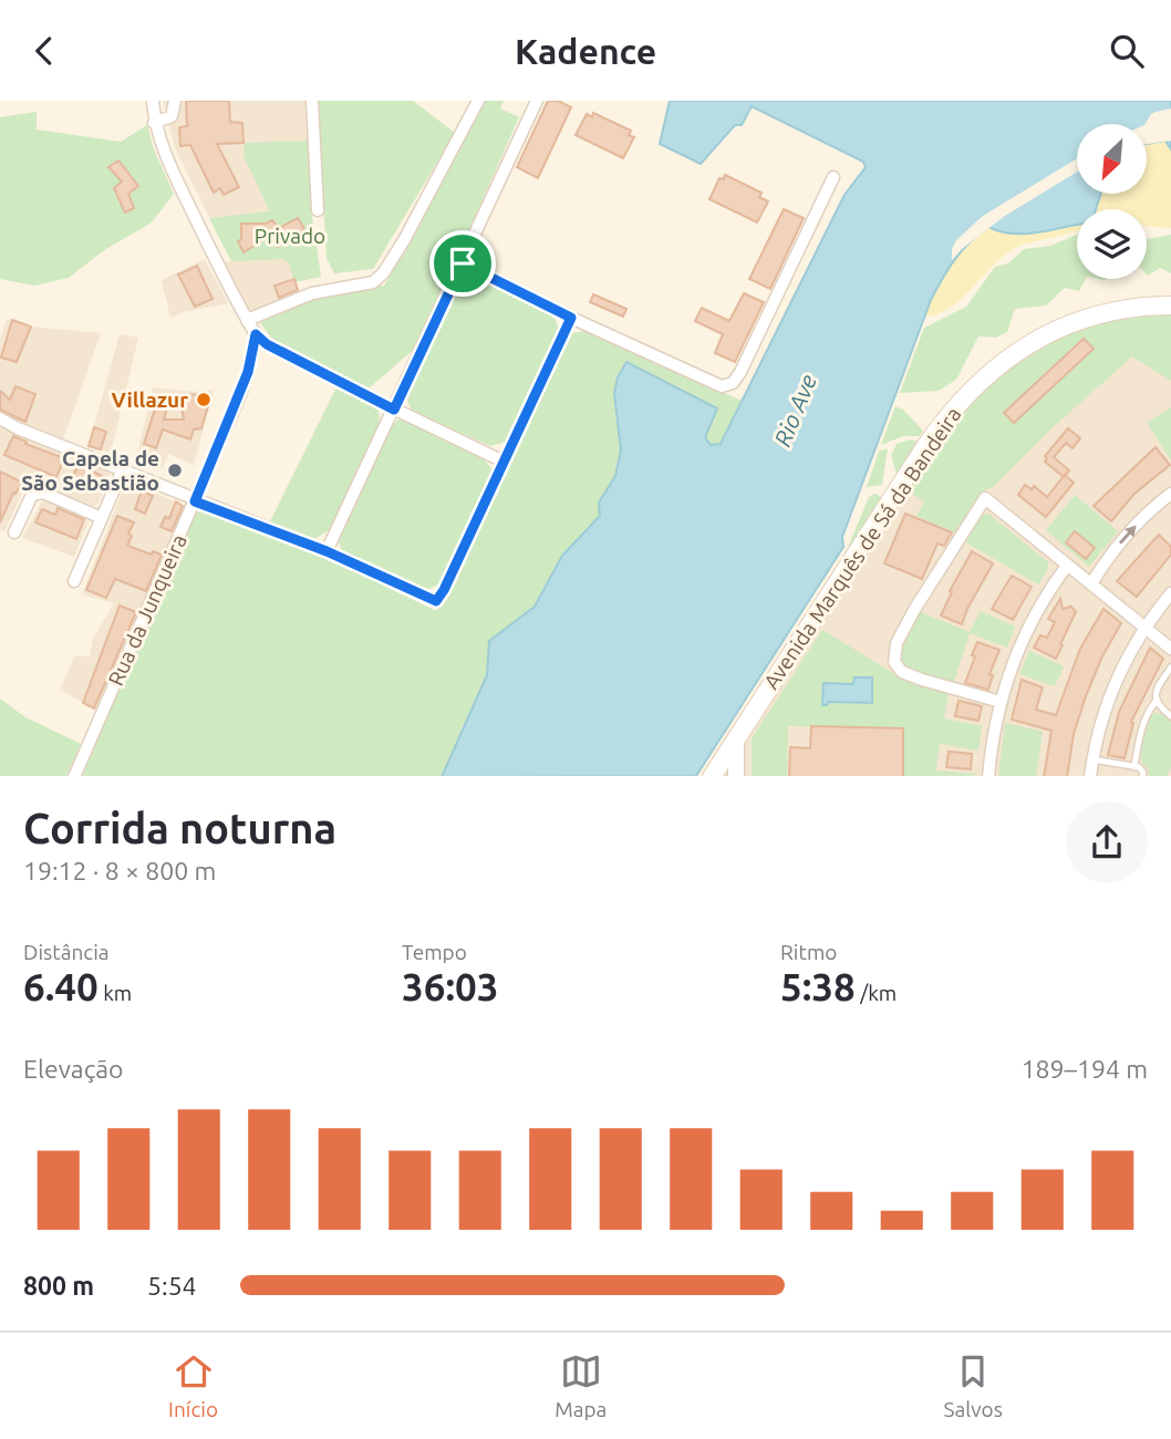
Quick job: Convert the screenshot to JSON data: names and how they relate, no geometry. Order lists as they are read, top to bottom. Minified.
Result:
{"streets":{"main road":["Avenida Marquês de Sá da Bandeira"],"street":["Rua da Junqueira"]},"water":["Rio Ave"],"parks":["Privado"],"places":["Villazur","Capela de São Sebastião"],"north":"bottom left","page":{"header":"Kadence","heading":["Corrida noturna","19:12 · 8 × 800 m"],"stats":[["Distância","6.40 km"],["Tempo","36:03"],["Ritmo","5:38 /km"]],"chart":["Elevação","189–194 m"],"list":[{"name":"800 m","note":"5:54"}],"tabs":["Início","Mapa","Salvos"]}}
